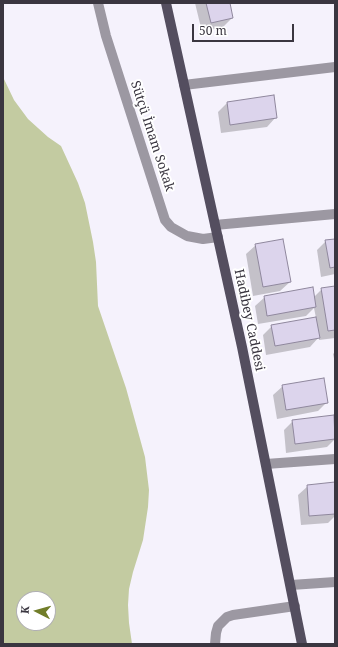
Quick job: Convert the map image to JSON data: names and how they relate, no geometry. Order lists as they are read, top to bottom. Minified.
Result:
{"streets":{"main road":["Hadibey Caddesi"],"street":["Sütçü İmam Sokak"]},"crossings":[["Sütçü İmam Sokak","Hadibey Caddesi"]],"scale_bar":"50 m","north":"left"}
